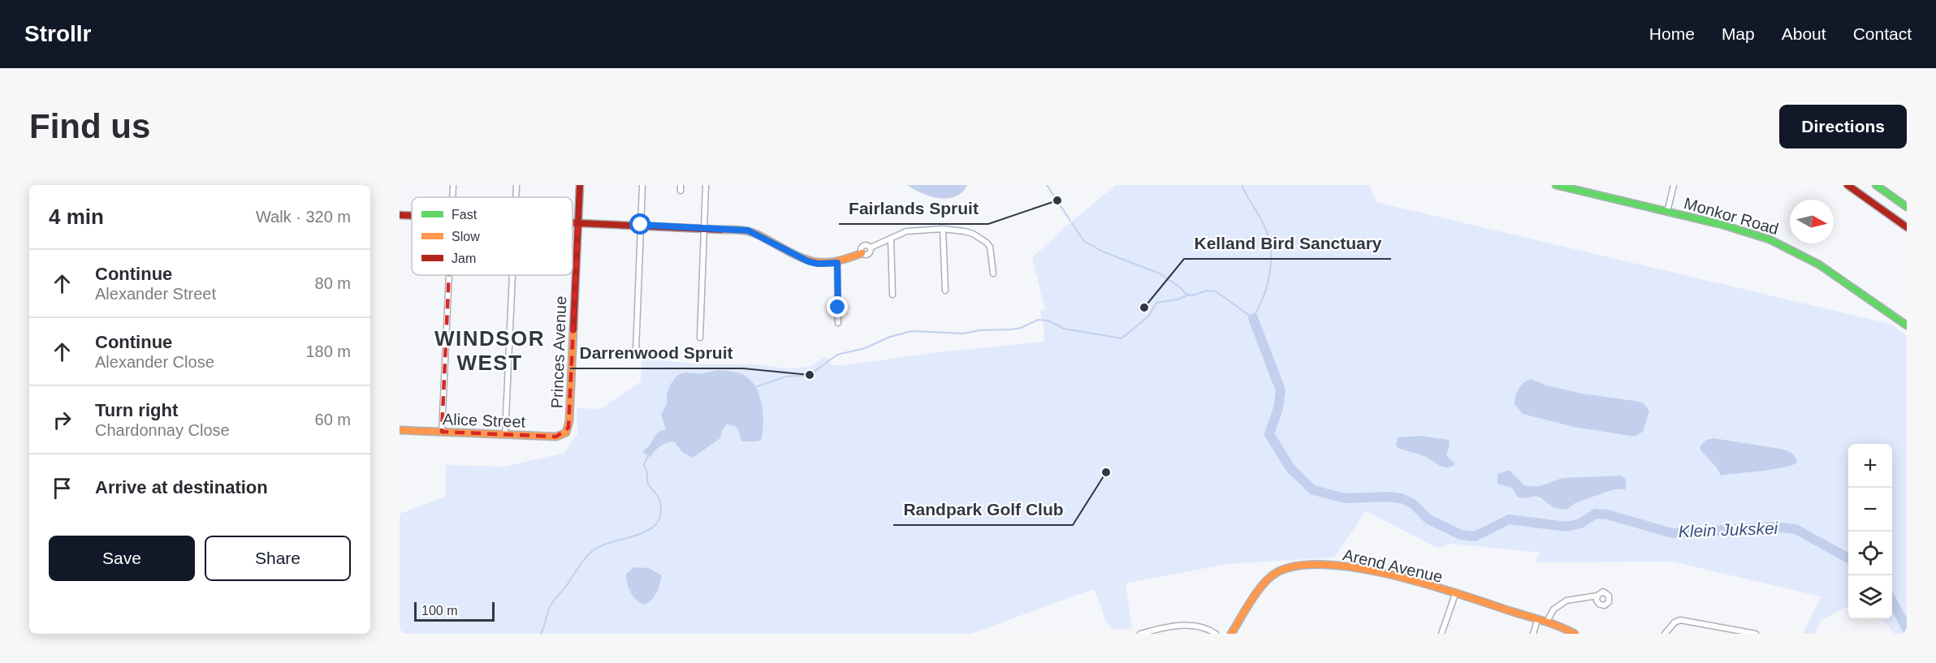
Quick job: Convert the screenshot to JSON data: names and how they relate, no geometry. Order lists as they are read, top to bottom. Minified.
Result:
{"streets":{"main road":["Monkor Road","Princes Avenue","Alice Street","Arend Avenue"]},"crossings":[["Princes Avenue","Alice Street"]],"districts":["WINDSOR WEST"],"water":["Klein Jukskei"],"places":["Fairlands Spruit","Kelland Bird Sanctuary","Darrenwood Spruit","Randpark Golf Club"],"legend":["Fast","Slow","Jam"],"scale_bar":"100 m","north":"right","page":{"header":"Strollr","nav":["Home","Map","About","Contact"],"buttons":["Directions",["Save","Share"]],"title":"Find us","heading":["4 min","Walk · 320 m"],"list":[["Continue","Alexander Street","80 m"],["Continue","Alexander Close","180 m"],["Turn right","Chardonnay Close","60 m"],"Arrive at destination"],"map_buttons":["+","−"],"scale":"100 m"}}
